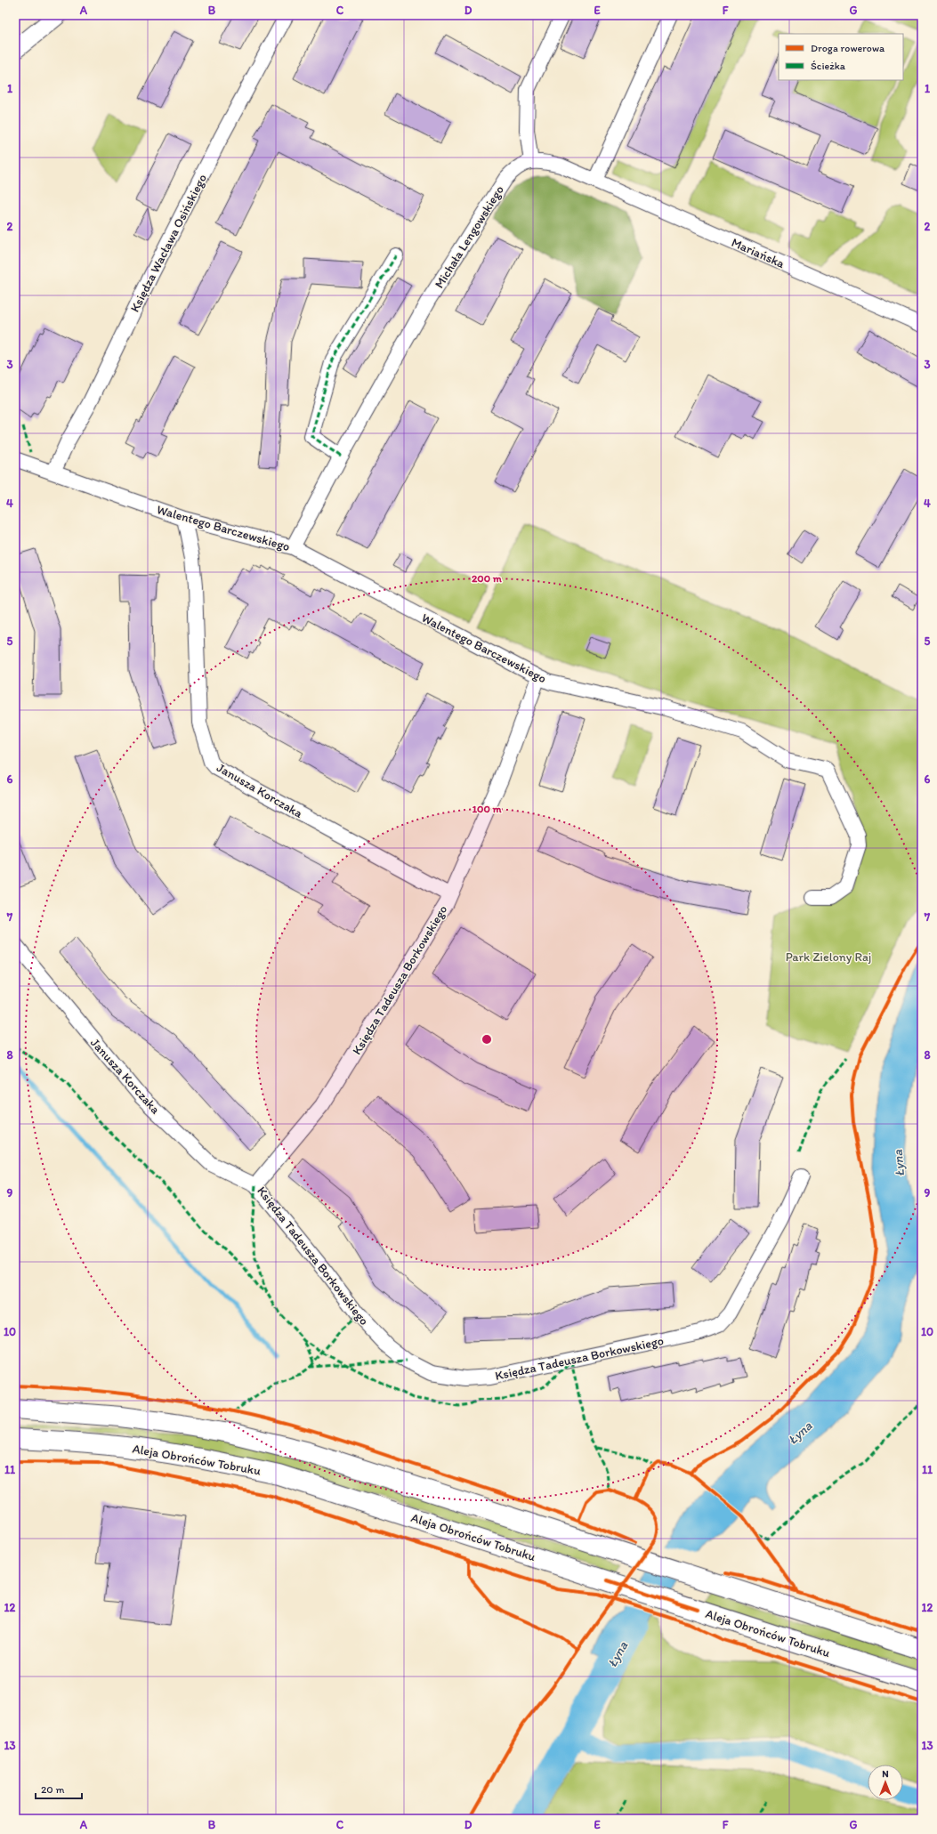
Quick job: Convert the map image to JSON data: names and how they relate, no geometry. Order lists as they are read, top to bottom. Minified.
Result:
{"streets":{"main road":["Aleja Obrońców Tobruku"],"street":["Michała Lengowskiego","Księdza Wacława Osińskiego","Mariańska","Walentego Barczewskiego","Janusza Korczaka","Księdza Tadeusza Borkowskiego"]},"crossings":[["Michała Lengowskiego","Mariańska"],["Michała Lengowskiego","Walentego Barczewskiego"],["Księdza Wacława Osińskiego","Walentego Barczewskiego"],["Walentego Barczewskiego","Janusza Korczaka"],["Walentego Barczewskiego","Księdza Tadeusza Borkowskiego"],["Janusza Korczaka","Księdza Tadeusza Borkowskiego"]],"water":["Łyna"],"parks":["Park Zielony Raj"],"legend":["Droga rowerowa","Ścieżka"],"scale_bar":"20 m","north":"top","grid":{"columns":["A","B","C","D","E","F","G"],"rows":["1","2","3","4","5","6","7","8","9","10","11","12","13"]},"rings":["200 m","100 m"]}
